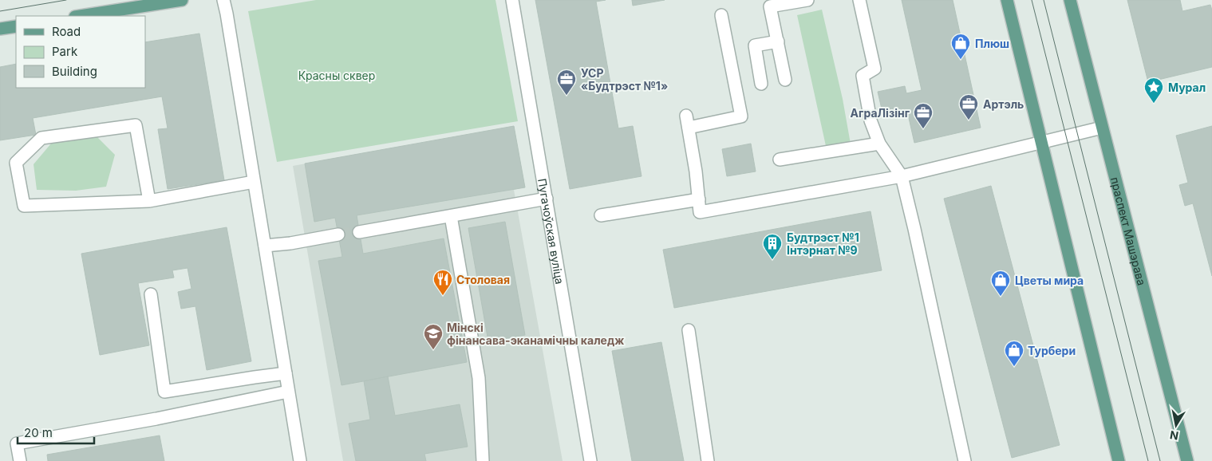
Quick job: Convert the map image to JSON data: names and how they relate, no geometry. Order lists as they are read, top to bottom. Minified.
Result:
{"streets":{"main road":["праспект Машэрава"],"lane":["Пугачоўская вуліца"]},"parks":["Красны сквер"],"places":{"shop":["Плюш","Цветы мира","Турбери"],"office":["УСР «Будтрэст №1»","Артэль","АграЛізінг"],"place":["Мурал"],"building":["Будтрэст №1 Інтэрнат №9"],"restaurant":["Столовая"],"school or university":["Мінскі фінансава-эканамічны каледж"]},"legend":["Road","Park","Building"],"scale_bar":"20 m","north":"bottom"}
